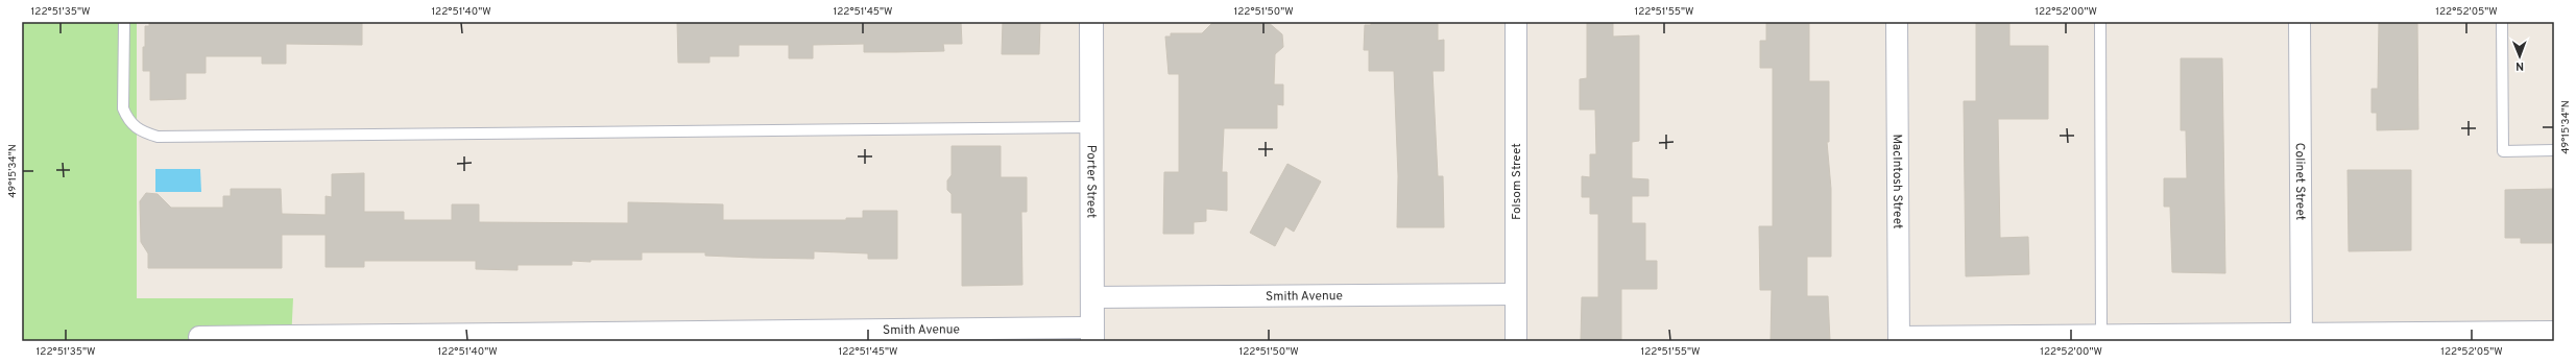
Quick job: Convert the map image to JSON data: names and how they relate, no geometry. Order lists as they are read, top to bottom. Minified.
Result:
{"streets":{"street":["Porter Street","Folsom Street","MacIntosh Street","Colinet Street","Smith Avenue"]},"crossings":[["Porter Street","Smith Avenue"],["Folsom Street","Smith Avenue"]],"north":"bottom","coordinates":["122°51'35\"W","122°51'40\"W","122°51'45\"W","122°51'50\"W","122°51'55\"W","122°52'00\"W","122°52'05\"W","49°15'34\"N"]}
